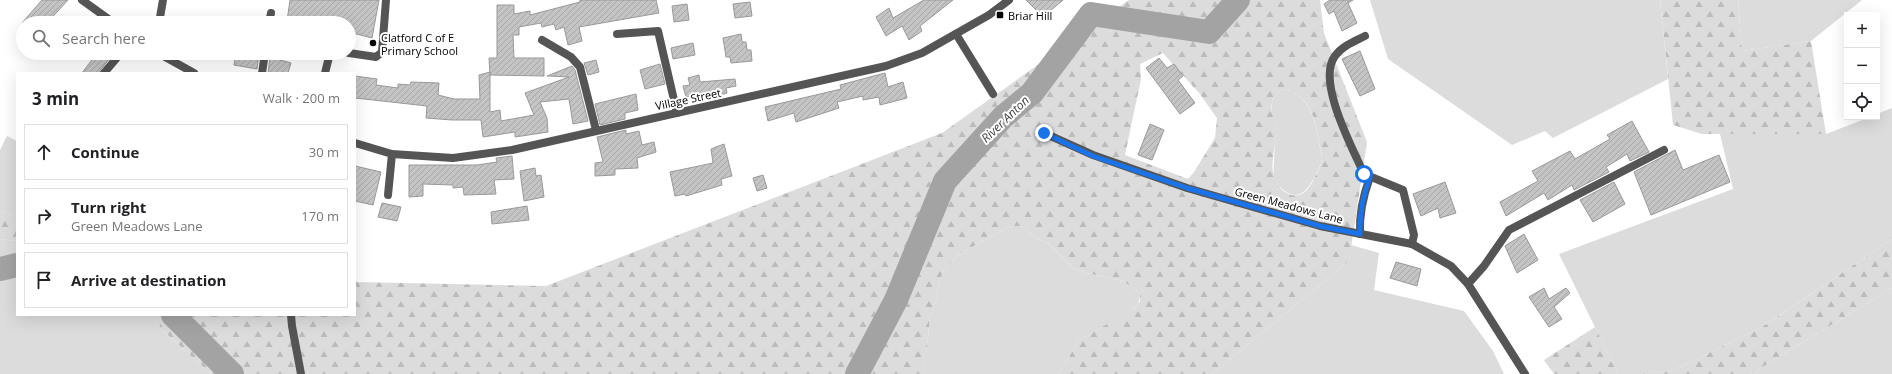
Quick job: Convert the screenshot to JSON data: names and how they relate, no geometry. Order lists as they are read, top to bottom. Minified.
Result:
{"streets":{"street":["Village Street","Green Meadows Lane"]},"water":["River Anton"],"places":{"transit":["Briar Hill"],"other":["Clatford C of E Primary School"]},"page":{"map_buttons":["+","−"],"search":"Search here","heading":["3 min","Walk · 200 m"],"list":[["Continue","30 m"],["Turn right","Green Meadows Lane","170 m"],"Arrive at destination"]}}
